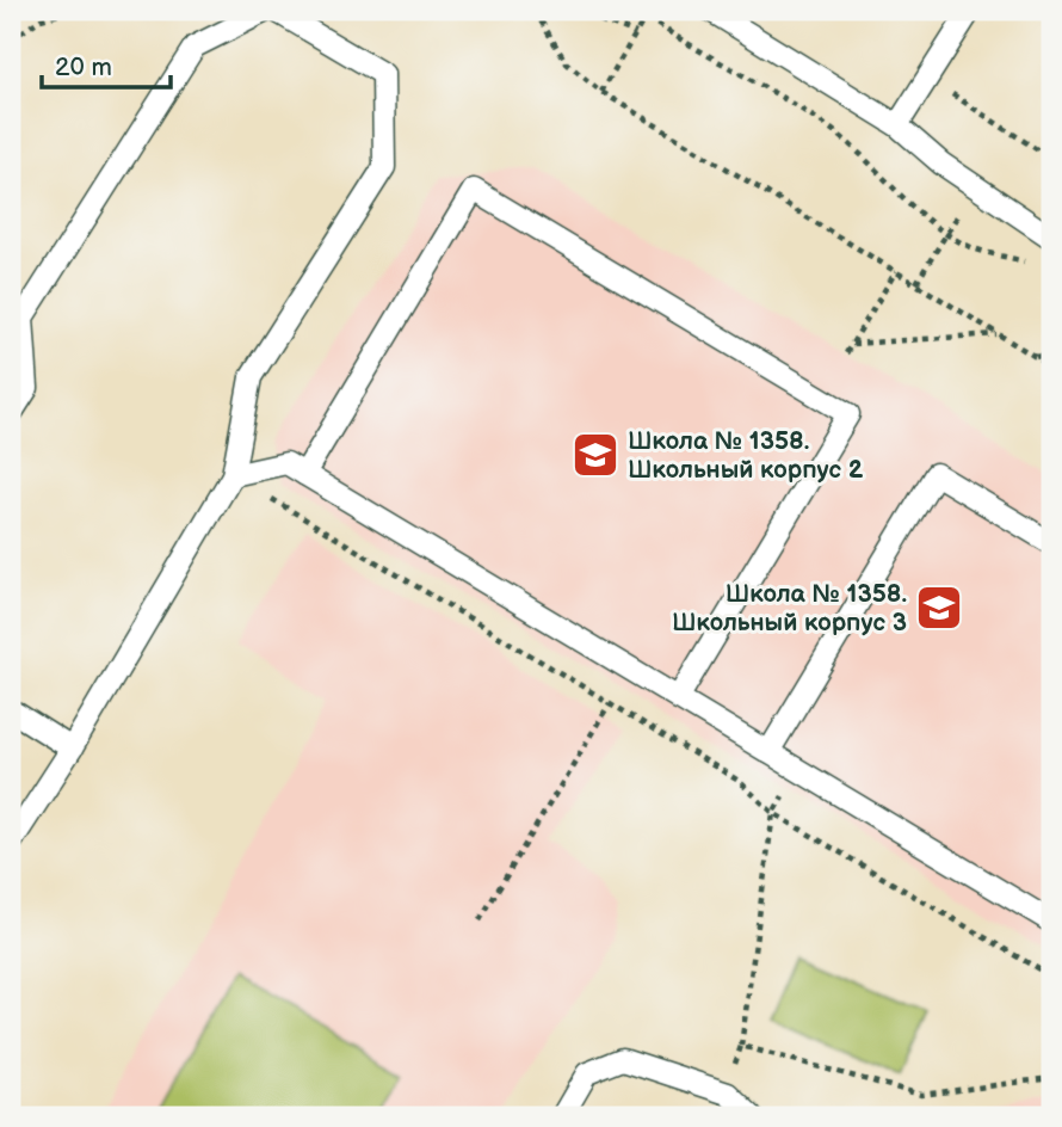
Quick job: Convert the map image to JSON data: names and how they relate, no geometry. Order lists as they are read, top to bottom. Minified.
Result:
{"places":{"school or university":["Школа № 1358. Школьный корпус 2","Школа № 1358. Школьный корпус 3"]},"scale_bar":"20 m"}
